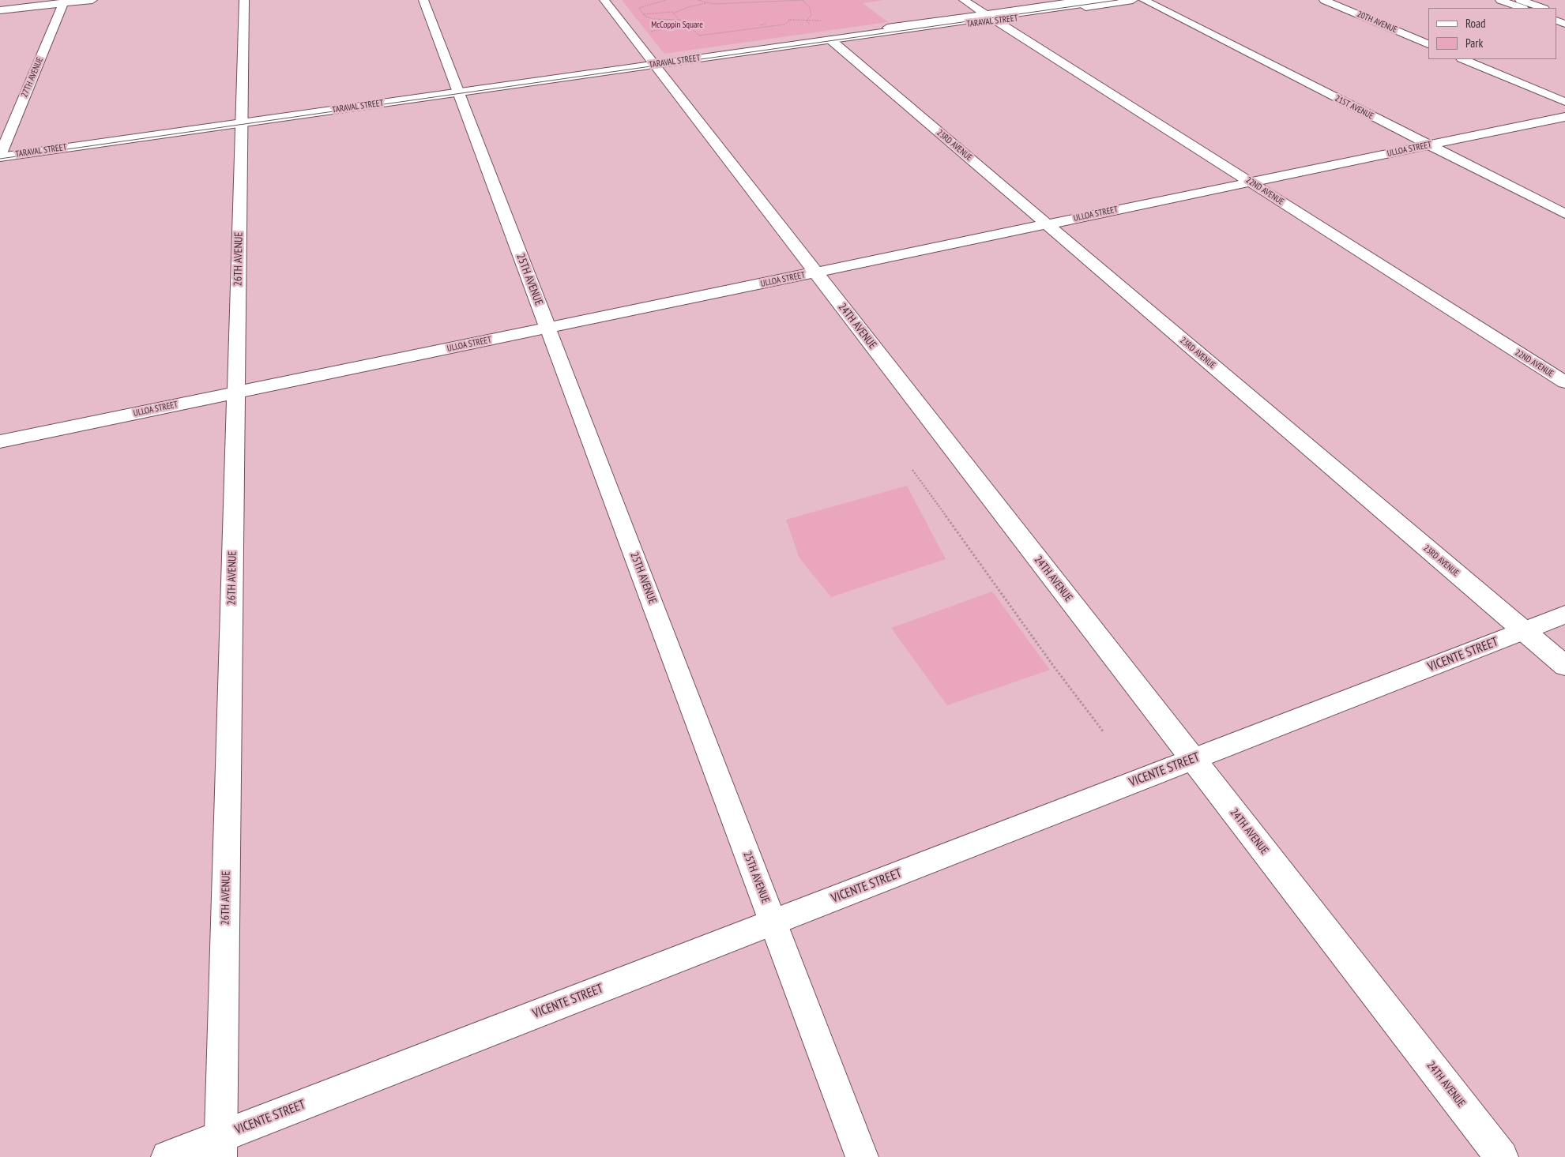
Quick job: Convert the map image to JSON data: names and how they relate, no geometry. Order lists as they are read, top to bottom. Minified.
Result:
{"streets":{"main road":["TARAVAL STREET","20TH AVENUE","27TH AVENUE","21ST AVENUE","23RD AVENUE","ULLOA STREET","22ND AVENUE","26TH AVENUE","25TH AVENUE","24TH AVENUE","VICENTE STREET"]},"crossings":[["TARAVAL STREET","27TH AVENUE"],["TARAVAL STREET","23RD AVENUE"],["TARAVAL STREET","22ND AVENUE"],["TARAVAL STREET","26TH AVENUE"],["TARAVAL STREET","25TH AVENUE"],["TARAVAL STREET","24TH AVENUE"],["21ST AVENUE","ULLOA STREET"],["23RD AVENUE","ULLOA STREET"],["23RD AVENUE","VICENTE STREET"],["ULLOA STREET","22ND AVENUE"],["ULLOA STREET","26TH AVENUE"],["ULLOA STREET","25TH AVENUE"],["ULLOA STREET","24TH AVENUE"],["26TH AVENUE","VICENTE STREET"],["25TH AVENUE","VICENTE STREET"],["24TH AVENUE","VICENTE STREET"]],"parks":["McCoppin Square"],"legend":["Road","Park"]}
